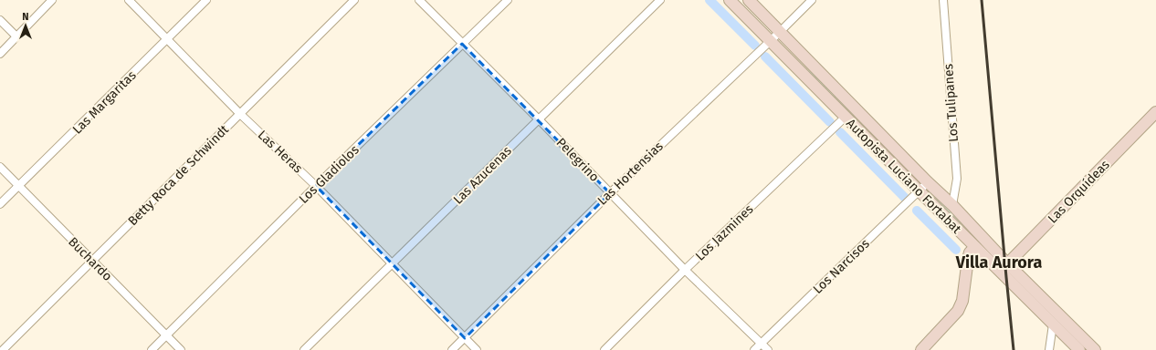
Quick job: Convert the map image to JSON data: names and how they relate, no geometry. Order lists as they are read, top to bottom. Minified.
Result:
{"streets":{"main road":["Autopista Luciano Fortabat","Las Orquídeas"],"street":["Las Margaritas","Los Tulipanes","Las Heras","Pelegrino","Las Hortensias","Los Gladiolos","Betty Roca de Schwindt","Las Azucenas","Los Jazmines","Buchardo","Los Narcisos"]},"crossings":[["Las Margaritas","Las Heras"],["Las Margaritas","Buchardo"],["Los Tulipanes","Autopista Luciano Fortabat"],["Las Heras","Las Hortensias"],["Las Heras","Los Gladiolos"],["Las Heras","Betty Roca de Schwindt"],["Las Heras","Las Azucenas"],["Pelegrino","Las Hortensias"],["Pelegrino","Los Gladiolos"],["Pelegrino","Las Azucenas"],["Pelegrino","Los Jazmines"],["Pelegrino","Los Narcisos"],["Las Hortensias","Autopista Luciano Fortabat"],["Los Gladiolos","Buchardo"],["Betty Roca de Schwindt","Buchardo"],["Autopista Luciano Fortabat","Las Orquídeas"],["Autopista Luciano Fortabat","Los Jazmines"],["Autopista Luciano Fortabat","Los Narcisos"]],"districts":["Villa Aurora"],"north":"top"}
